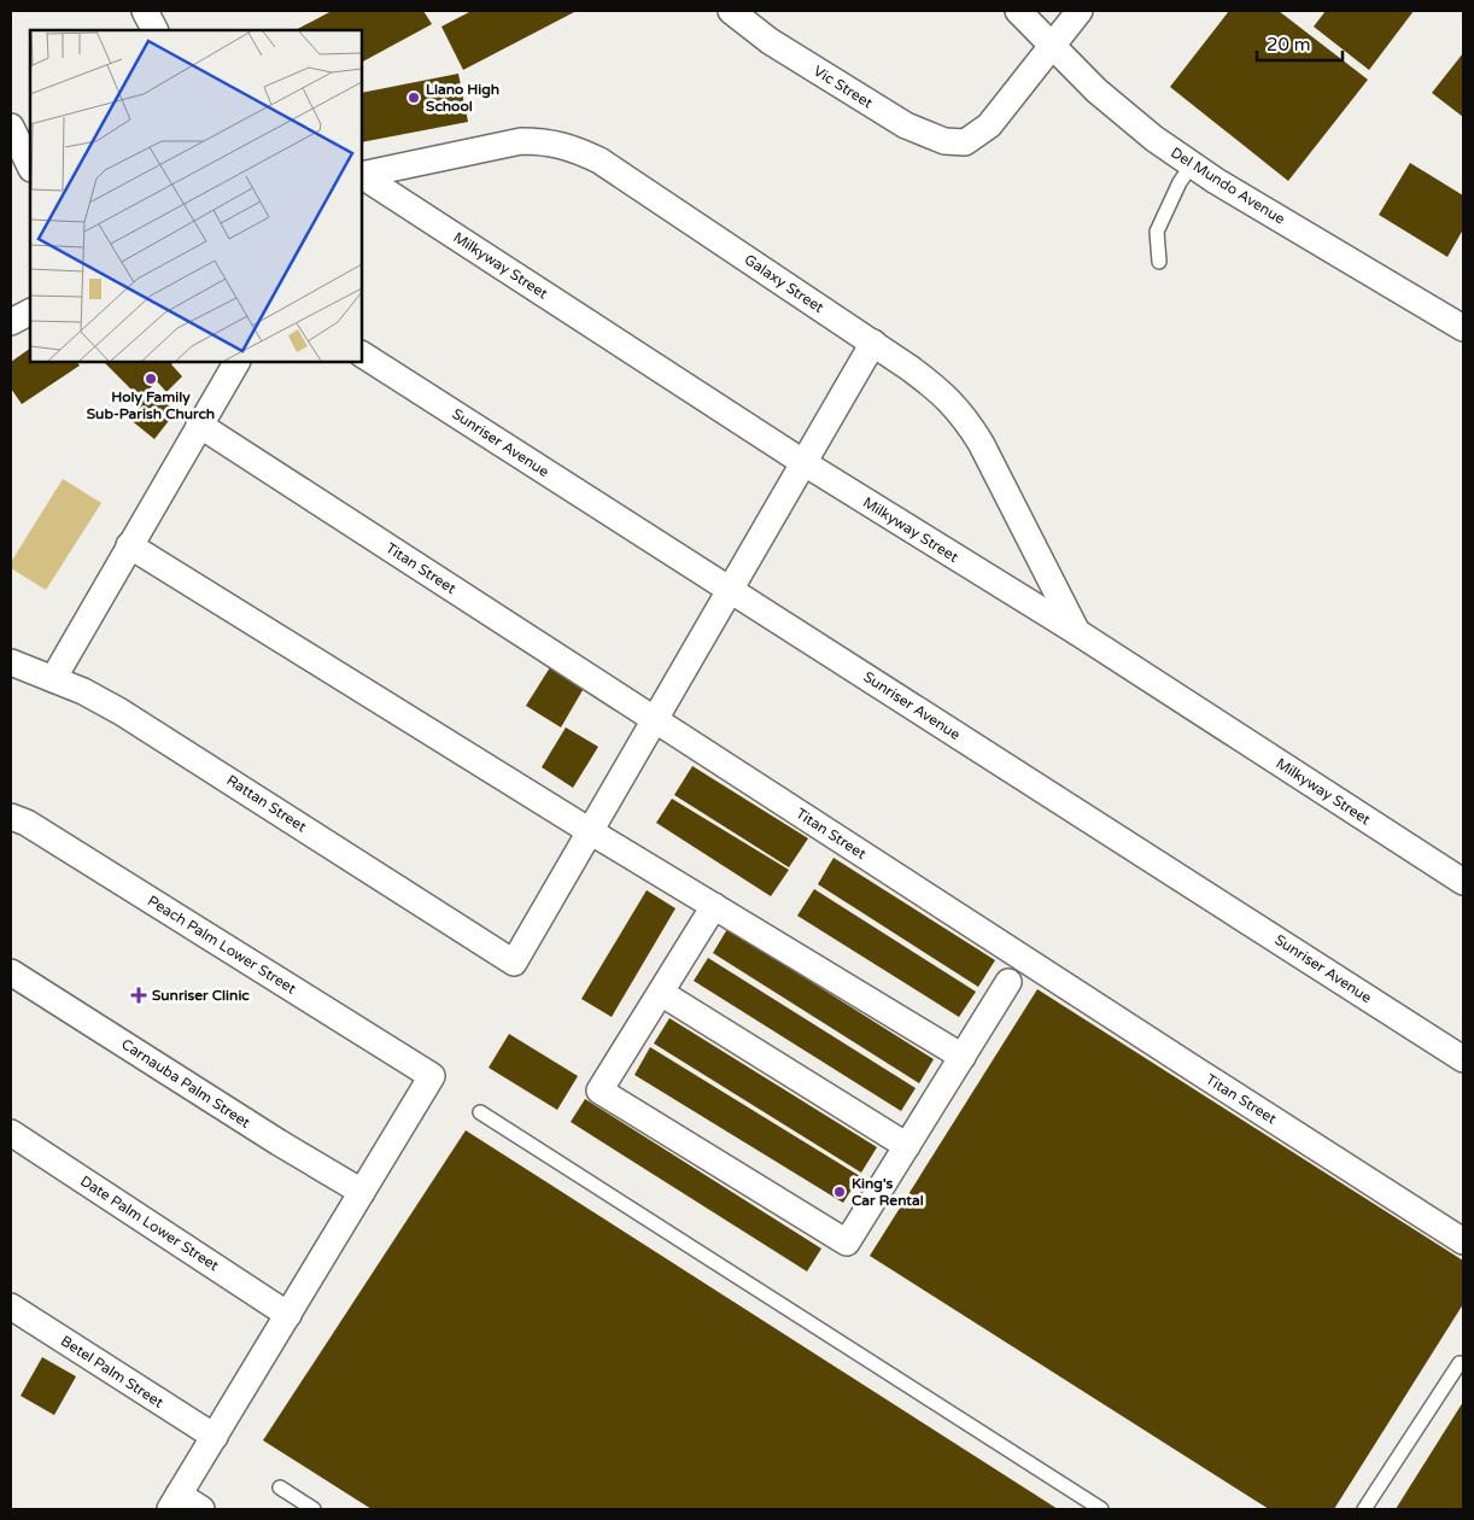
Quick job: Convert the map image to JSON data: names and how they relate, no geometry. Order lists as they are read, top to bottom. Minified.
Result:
{"streets":{"street":["Vic Street","Del Mundo Avenue","Milkyway Street","Galaxy Street","Sunriser Avenue","Titan Street","Rattan Street","Peach Palm Lower Street","Carnauba Palm Street","Date Palm Lower Street","Betel Palm Street"]},"crossings":[["Vic Street","Del Mundo Avenue"],["Milkyway Street","Galaxy Street"],["Peach Palm Lower Street","Carnauba Palm Street"]],"places":{"other":["Llano High School","Holy Family Sub-Parish Church","King's Car Rental"],"health":["Sunriser Clinic"]},"scale_bar":"20 m"}
